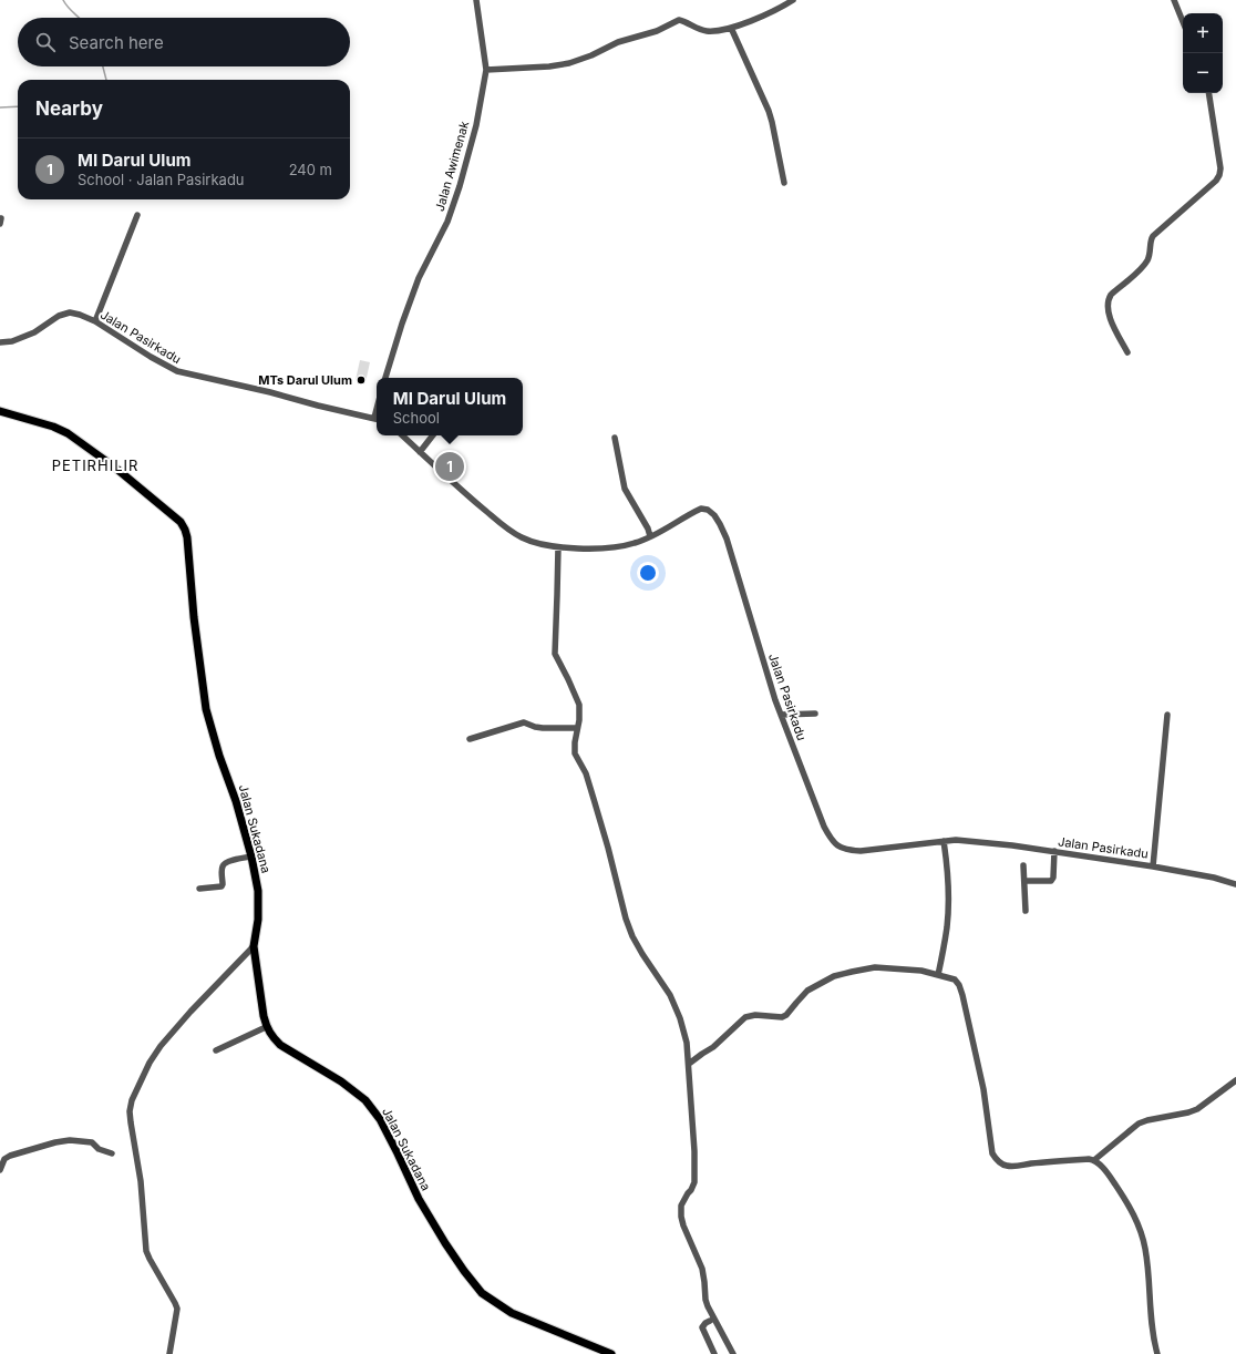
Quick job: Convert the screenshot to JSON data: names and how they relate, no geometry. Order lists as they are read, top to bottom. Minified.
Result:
{"streets":{"main road":["Jalan Sukadana"],"street":["Jalan Awimenak","Jalan Pasirkadu"]},"districts":["PETIRHILIR"],"places":["MTs Darul Ulum"],"page":{"map_buttons":["+","−"],"search":"Search here","heading":"Nearby","list":[{"mark":"1","name":"MI Darul Ulum","note":"School · Jalan Pasirkadu","value":"240 m"}],"popup":["MI Darul Ulum","School"],"pins":"1"}}
